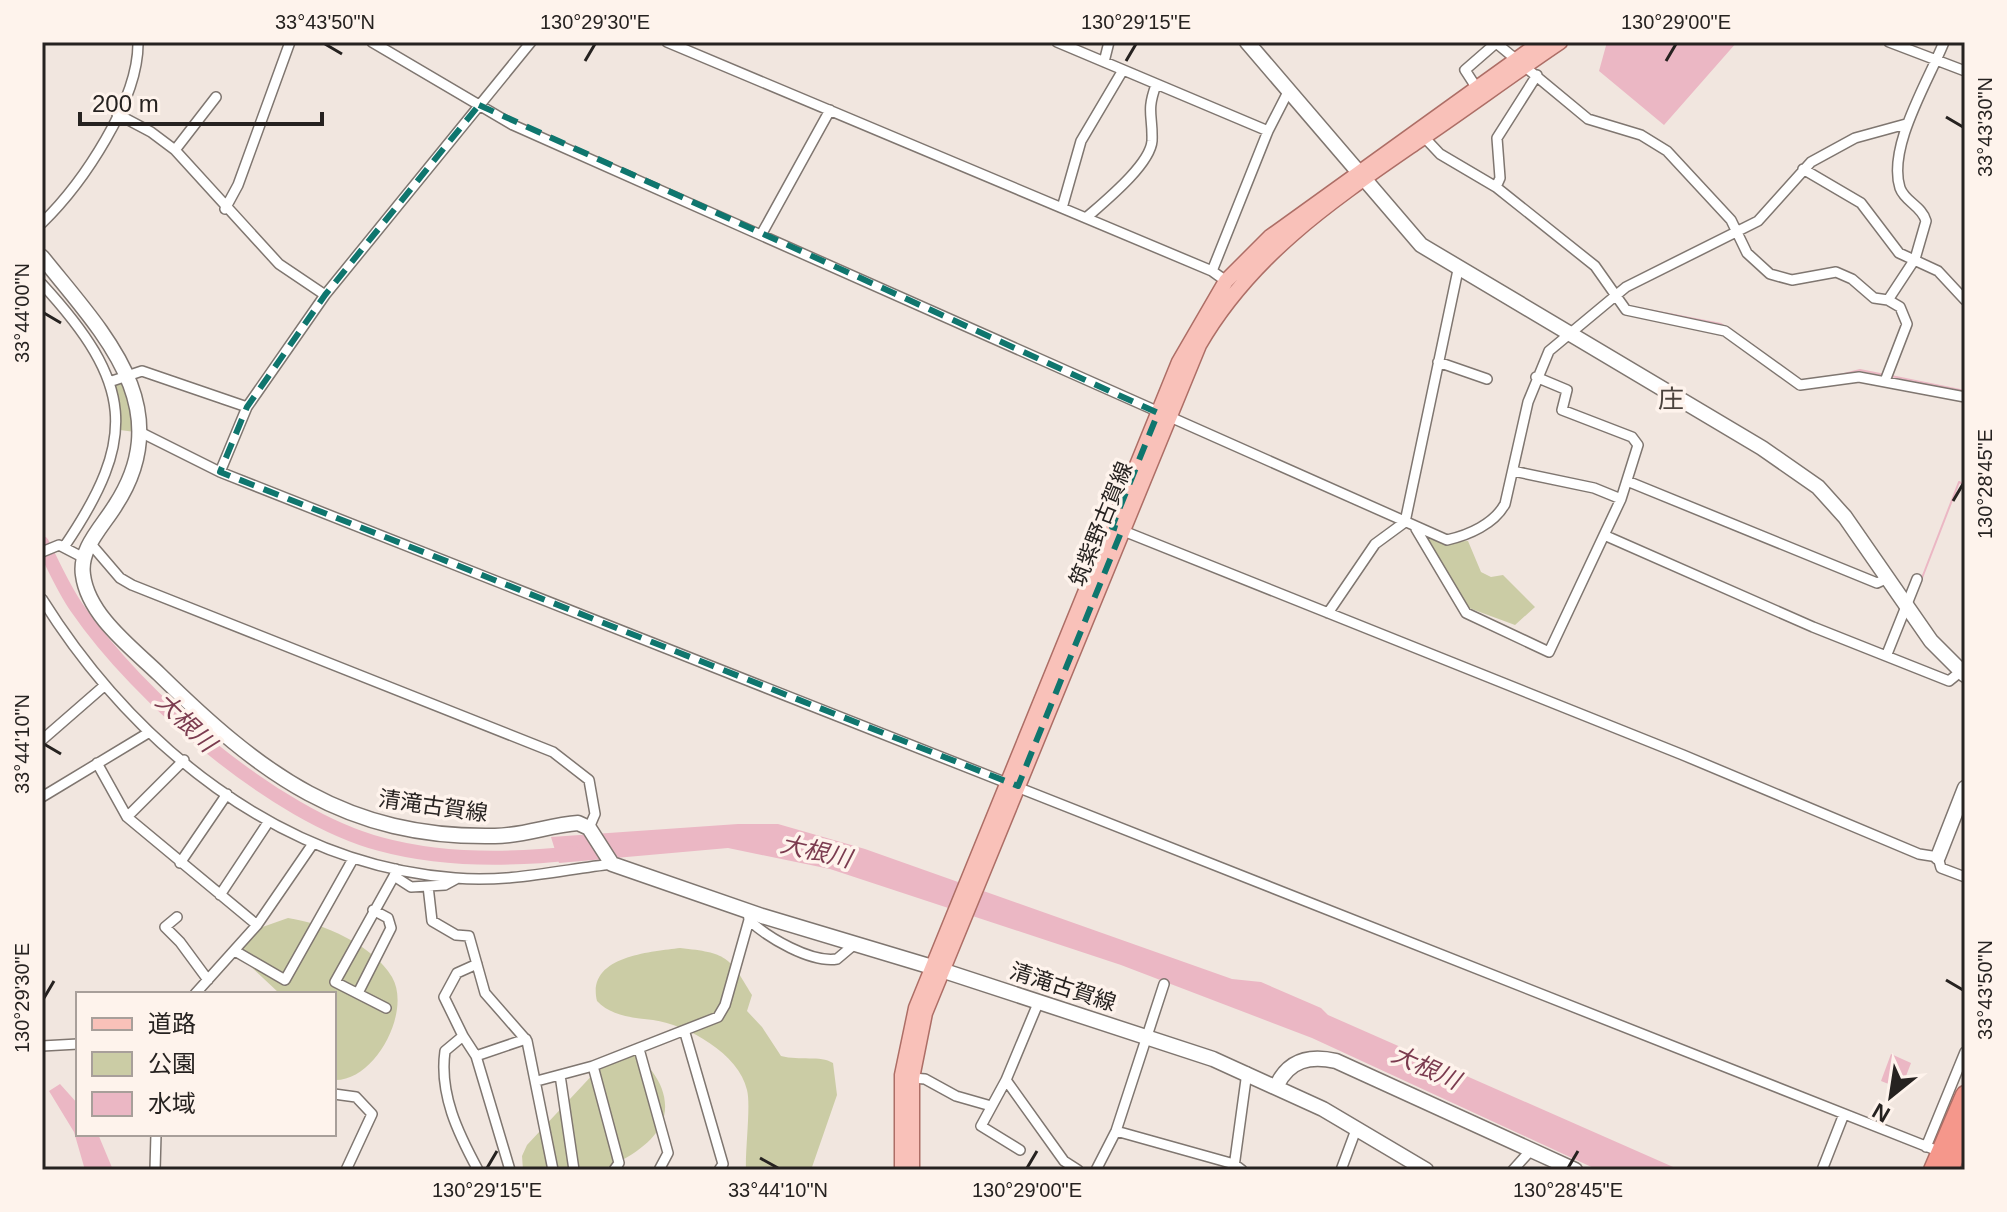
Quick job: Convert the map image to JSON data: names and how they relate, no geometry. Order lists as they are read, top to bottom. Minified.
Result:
{"streets":{"main road":["筑紫野古賀線","清滝古賀線"]},"crossings":[["筑紫野古賀線","清滝古賀線"]],"districts":["庄"],"water":["大根川"],"legend":["道路","公園","水域"],"scale_bar":"200 m","north":"bottom left","coordinates":["33°43'50\"N","130°29'30\"E","130°29'15\"E","130°29'00\"E","33°43'30\"N","33°44'00\"N","130°28'45\"E","33°44'10\"N"]}
